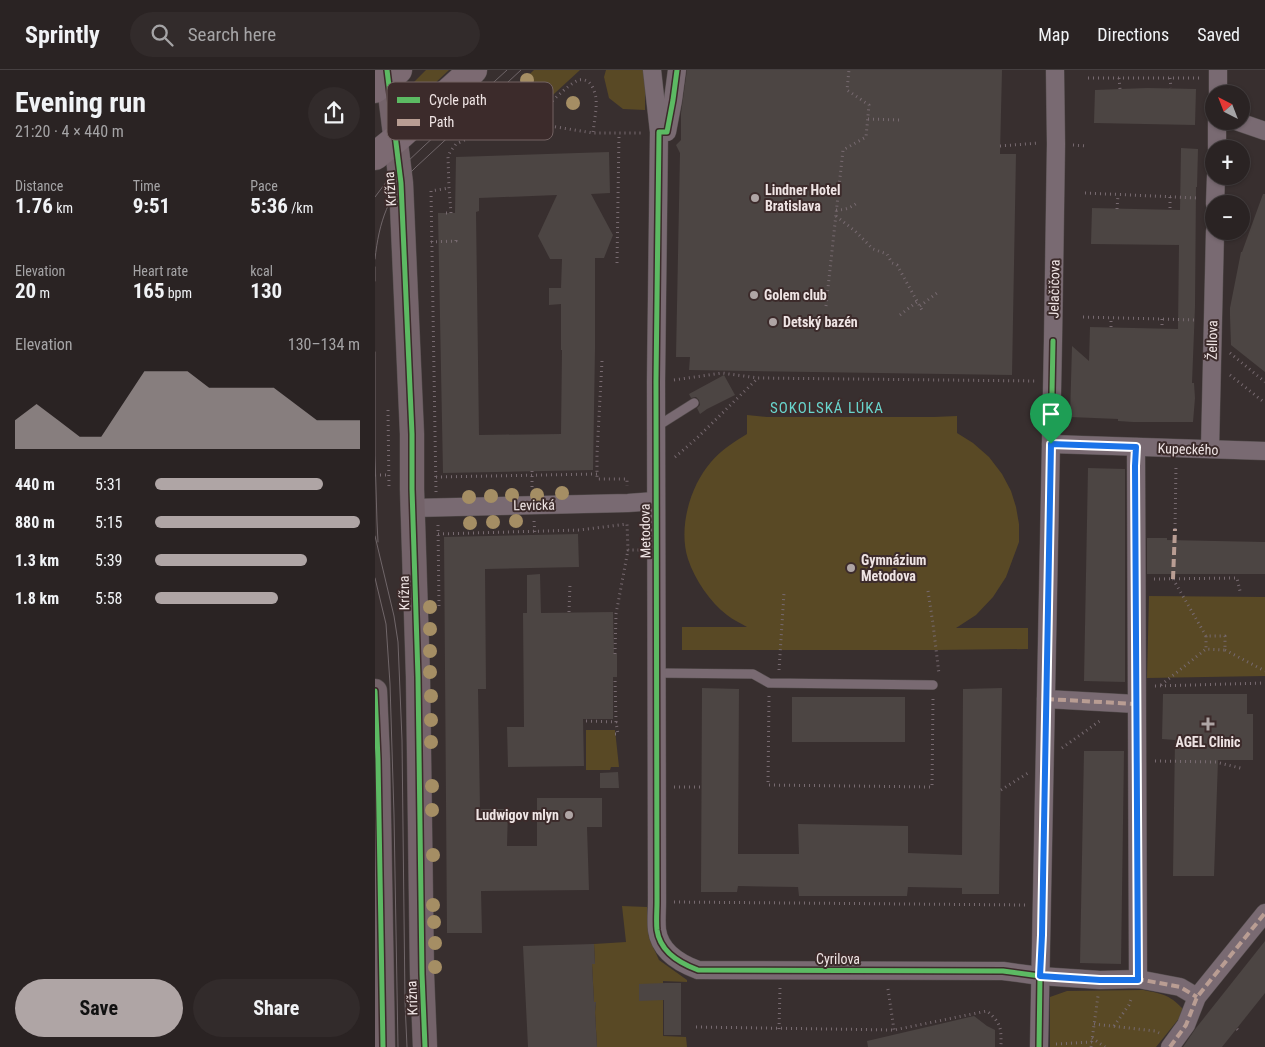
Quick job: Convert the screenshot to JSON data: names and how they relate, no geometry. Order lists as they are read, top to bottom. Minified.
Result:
{"streets":{"street":["Krížna","Jelačičova","Žellova","Kupeckého","Levická","Metodova","Cyrilova"]},"crossings":[["Krížna","Levická"],["Jelačičova","Kupeckého"],["Jelačičova","Cyrilova"],["Žellova","Kupeckého"],["Levická","Metodova"],["Metodova","Cyrilova"]],"districts":["SOKOLSKÁ LÚKA"],"places":{"other":["Lindner Hotel Bratislava","Golem club","Detský bazén","Gymnázium Metodova","Ludwigov mlyn"],"health":["AGEL Clinic"]},"legend":["Cycle path","Path"],"north":"top left","page":{"header":"Sprintly","search":"Search here","nav":["Map","Directions","Saved"],"heading":["Evening run","21:20 · 4 × 440 m"],"map_buttons":["+","−"],"stats":[["Distance","1.76 km"],["Time","9:51"],["Pace","5:36 /km"],["Elevation","20 m"],["Heart rate","165 bpm"],["kcal","130"]],"chart":["Elevation","130–134 m"],"list":[{"name":"440 m","note":"5:31"},{"name":"880 m","note":"5:15"},{"name":"1.3 km","note":"5:39"},{"name":"1.8 km","note":"5:58"}],"buttons":["Save","Share"]}}
